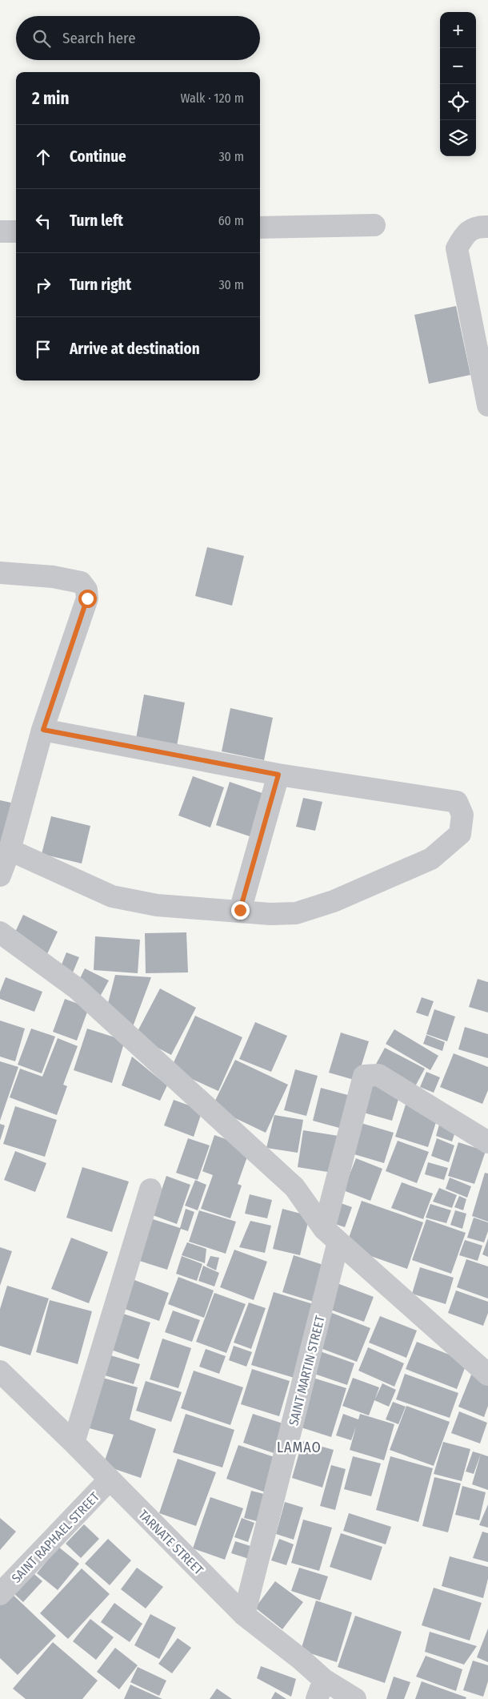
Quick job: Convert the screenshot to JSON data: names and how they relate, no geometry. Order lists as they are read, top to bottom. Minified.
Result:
{"streets":{"street":["SAINT MARTIN STREET","SAINT RAPHAEL STREET","TARNATE STREET"]},"crossings":[["SAINT MARTIN STREET","TARNATE STREET"],["SAINT RAPHAEL STREET","TARNATE STREET"]],"districts":["LAMAO"],"page":{"map_buttons":["+","−"],"search":"Search here","heading":["2 min","Walk · 120 m"],"list":[["Continue","30 m"],["Turn left","60 m"],["Turn right","30 m"],"Arrive at destination"]}}
